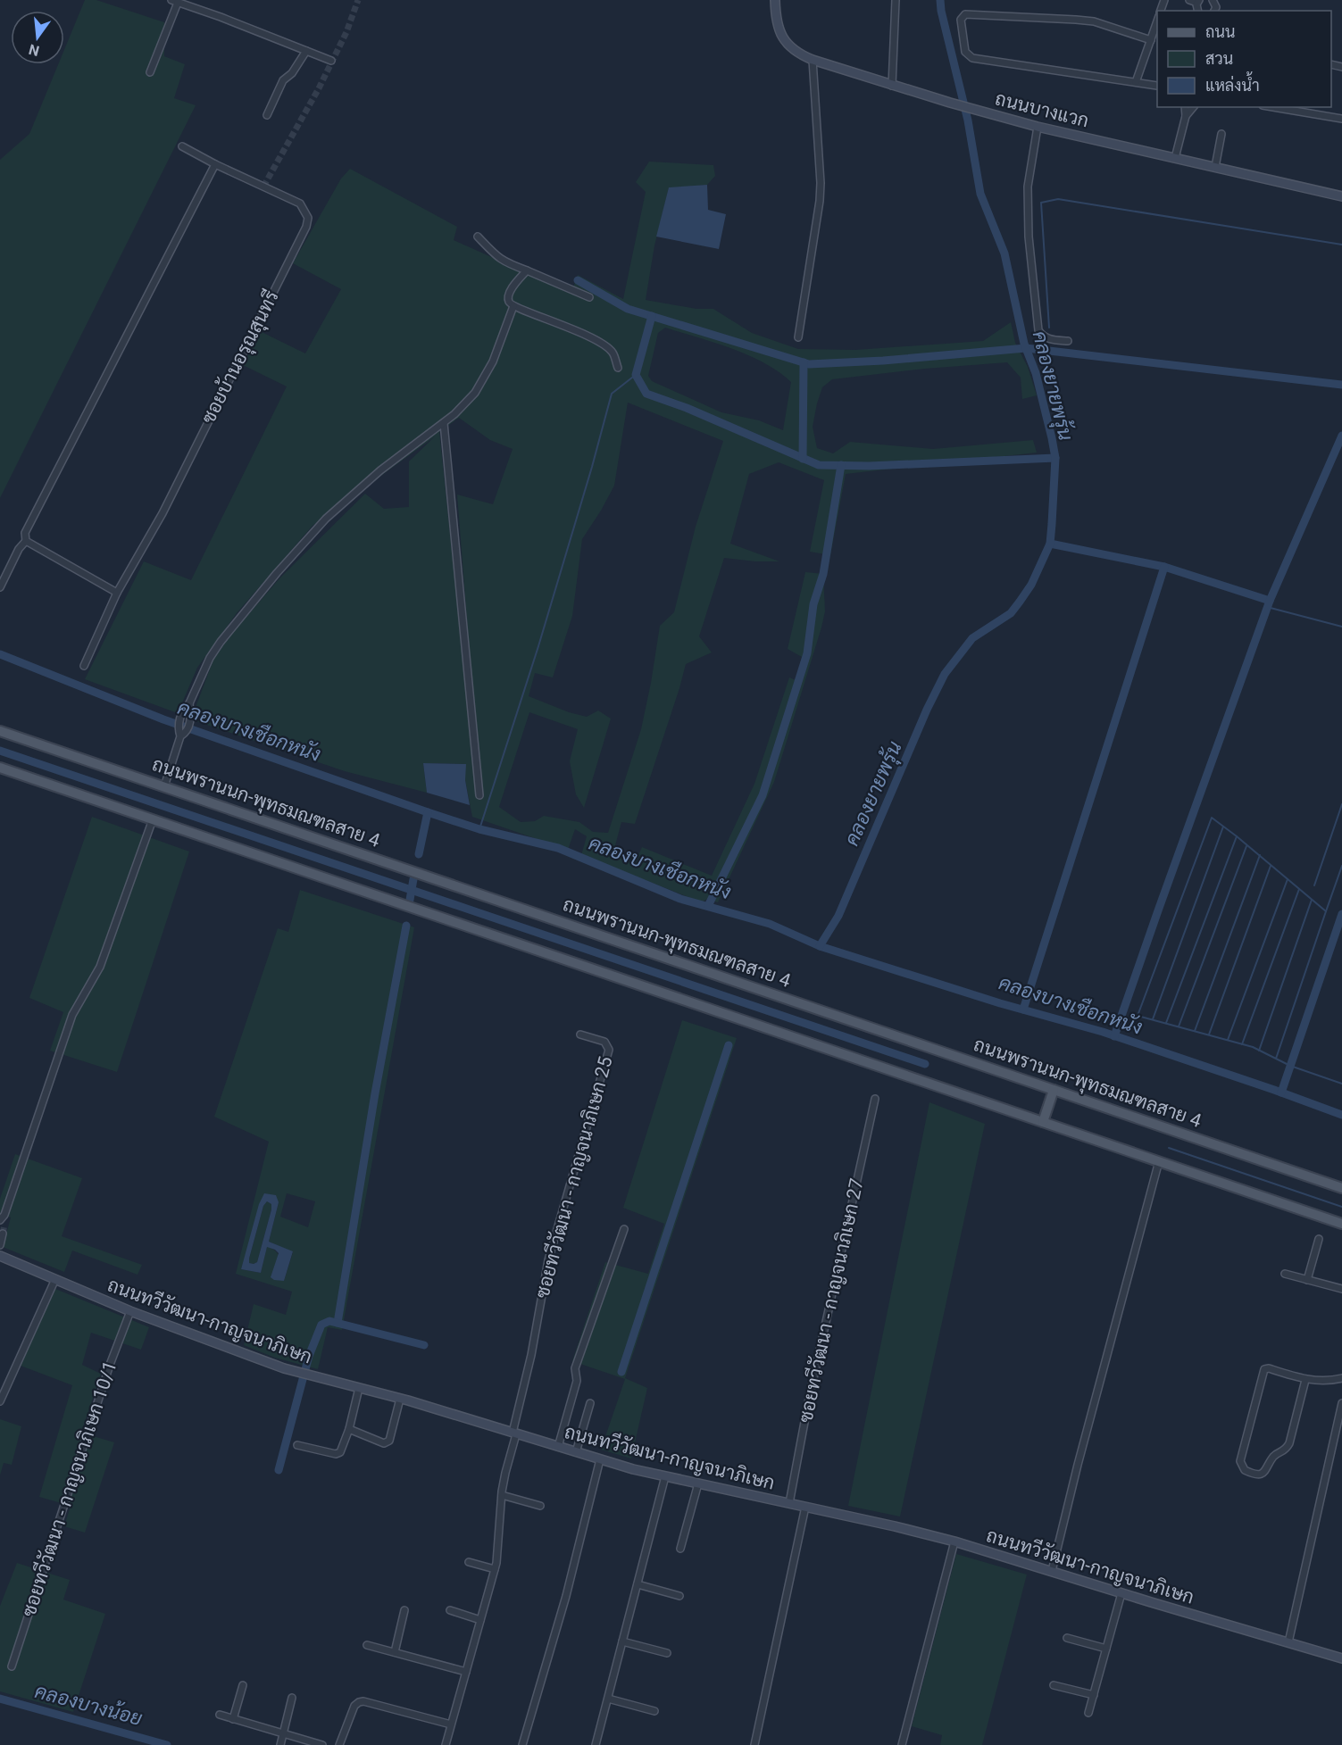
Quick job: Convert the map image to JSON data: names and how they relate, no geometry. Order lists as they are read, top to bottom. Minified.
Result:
{"streets":{"main road":["ถนนพรานนก-พุทธมณฑลสาย 4"],"street":["ถนนบางแวก","ซอยบ้านอรุณสุนทรี","ซอยทวีวัฒนา - กาญจนาภิเษก 25","ซอยทวีวัฒนา - กาญจนาภิเษก 27","ถนนทวีวัฒนา-กาญจนาภิเษก","ซอยทวีวัฒนา - กาญจนาภิเษก 10/1"]},"crossings":[["ซอยทวีวัฒนา - กาญจนาภิเษก 25","ถนนทวีวัฒนา-กาญจนาภิเษก"],["ซอยทวีวัฒนา - กาญจนาภิเษก 27","ถนนทวีวัฒนา-กาญจนาภิเษก"],["ถนนทวีวัฒนา-กาญจนาภิเษก","ซอยทวีวัฒนา - กาญจนาภิเษก 10/1"]],"water":["คลองยายพรุ้น","คลองบางเชือกหนัง","คลองบางน้อย"],"legend":["ถนน","สวน","แหล่งน้ำ"],"north":"bottom"}
